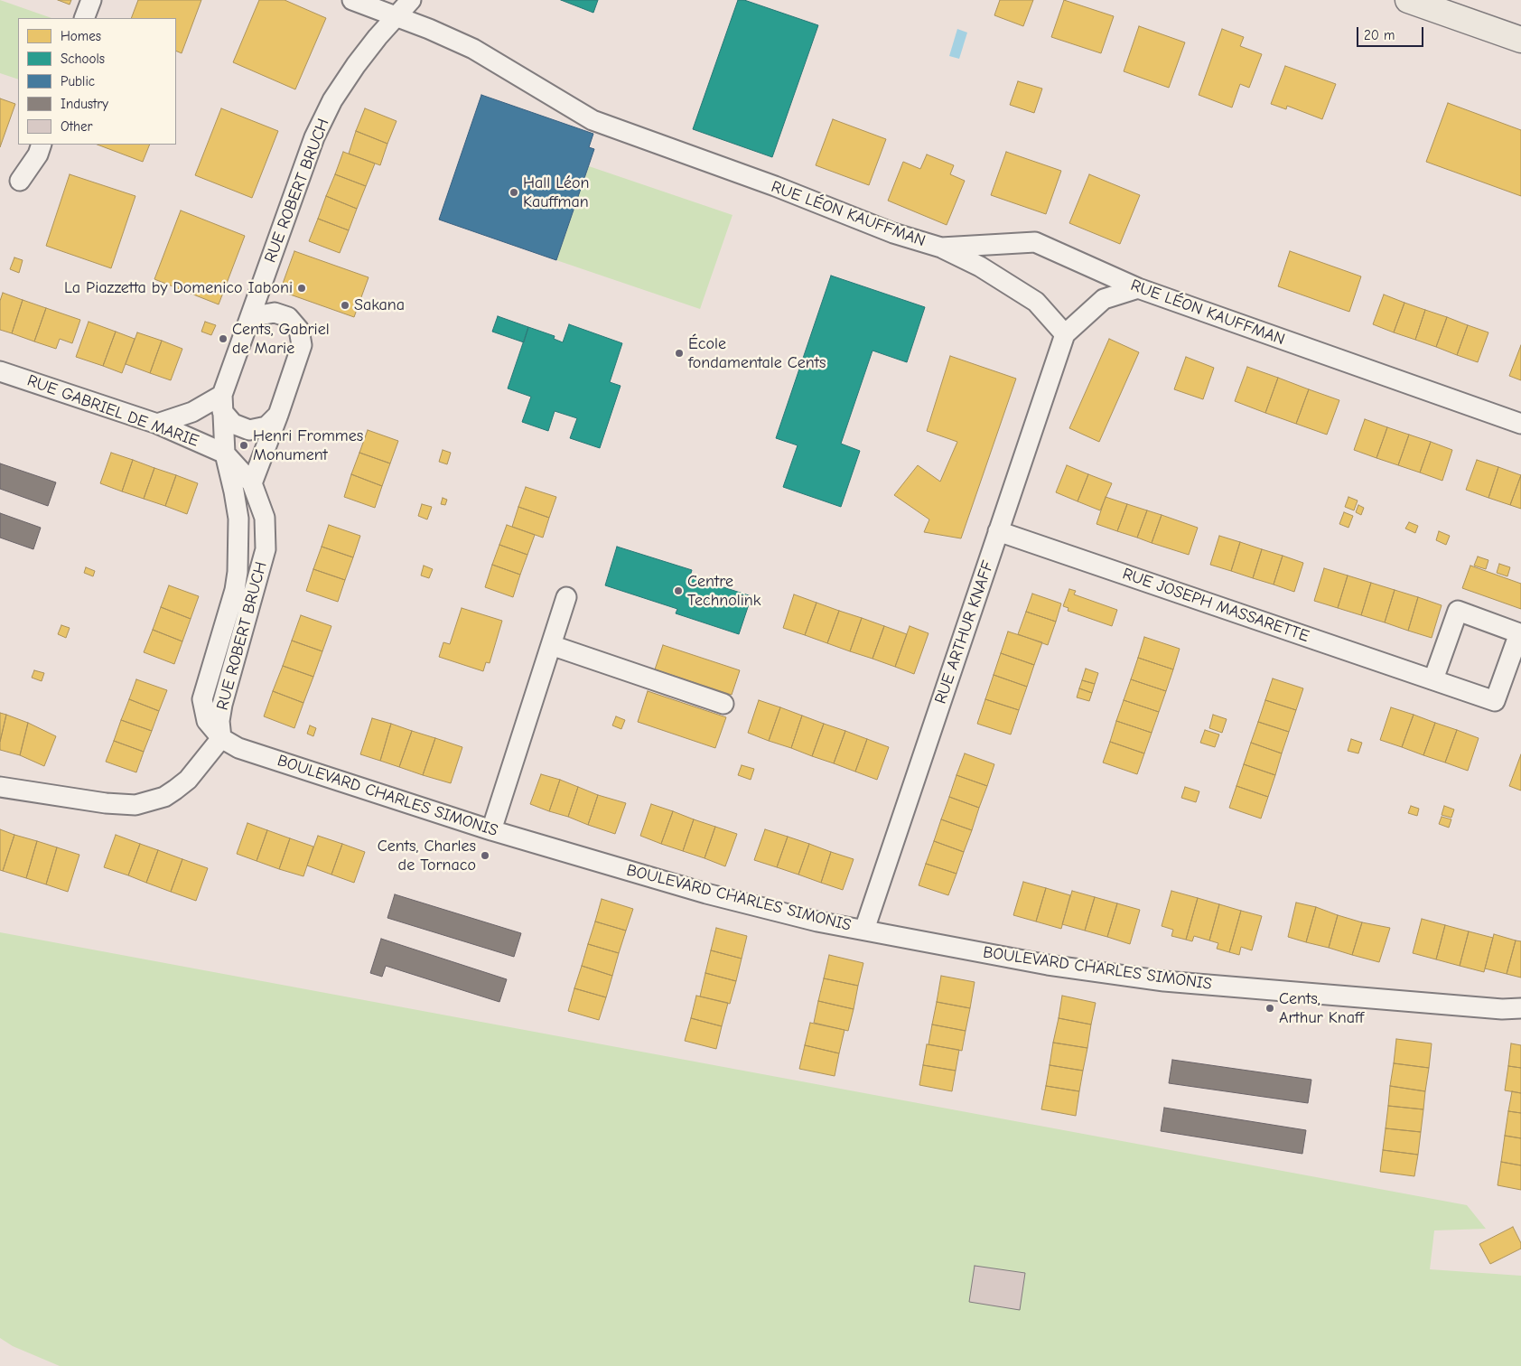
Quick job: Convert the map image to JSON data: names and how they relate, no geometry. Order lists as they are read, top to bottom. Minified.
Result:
{"streets":{"street":["RUE ROBERT BRUCH","RUE LÉON KAUFFMAN","RUE GABRIEL DE MARIE","RUE JOSEPH MASSARETTE","RUE ARTHUR KNAFF","BOULEVARD CHARLES SIMONIS"]},"crossings":[["RUE ROBERT BRUCH","RUE LÉON KAUFFMAN"],["RUE ROBERT BRUCH","RUE GABRIEL DE MARIE"],["RUE ROBERT BRUCH","BOULEVARD CHARLES SIMONIS"],["RUE LÉON KAUFFMAN","RUE ARTHUR KNAFF"],["RUE JOSEPH MASSARETTE","RUE ARTHUR KNAFF"],["RUE ARTHUR KNAFF","BOULEVARD CHARLES SIMONIS"]],"places":["Hall Léon Kauffman","La Piazzetta by Domenico Iaboni","Sakana","Cents, Gabriel de Marie","École fondamentale Cents","Henri Frommes Monument","Centre Technolink","Cents, Charles de Tornaco","Cents, Arthur Knaff"],"legend":["Homes","Schools","Public","Industry","Other"],"scale_bar":"20 m"}
